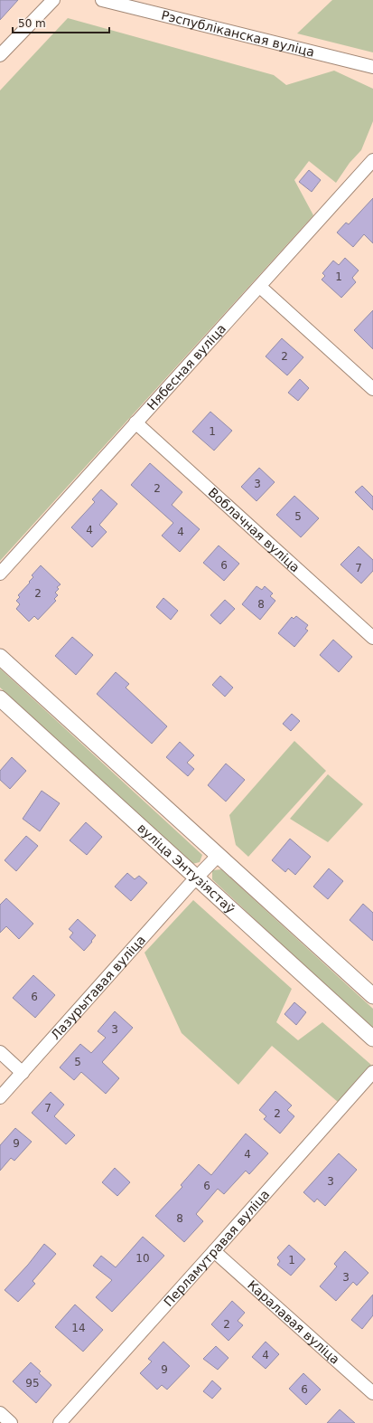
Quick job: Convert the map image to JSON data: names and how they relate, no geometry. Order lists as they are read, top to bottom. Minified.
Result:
{"streets":{"street":["Рэспубліканская вуліца","Нябесная вуліца","Воблачная вуліца","вуліца Энтузіястаў","Лазурытавая вуліца","Перламутравая вуліца","Каралавая вуліца"]},"crossings":[["Нябесная вуліца","Воблачная вуліца"],["вуліца Энтузіястаў","Лазурытавая вуліца"],["Перламутравая вуліца","Каралавая вуліца"]],"house_numbers":["1","2","1","3","2","5","4","4","6","7","2","8","6","3","5","7","2","9","4","3","6","8","10","1","3","2","14","4","9","95","6"],"scale_bar":"50 m"}
